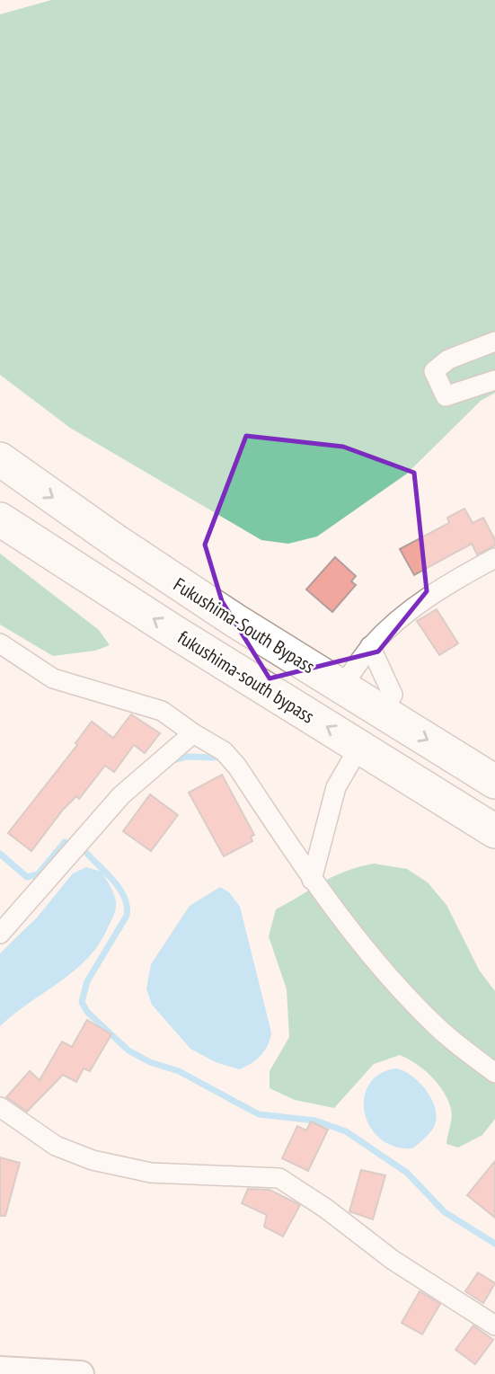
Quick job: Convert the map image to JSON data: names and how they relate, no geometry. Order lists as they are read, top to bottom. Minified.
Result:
{"streets":{"highway":["Fukushima-South Bypass","fukushima-south bypass"]},"one_way":["Fukushima-South Bypass","fukushima-south bypass"]}
